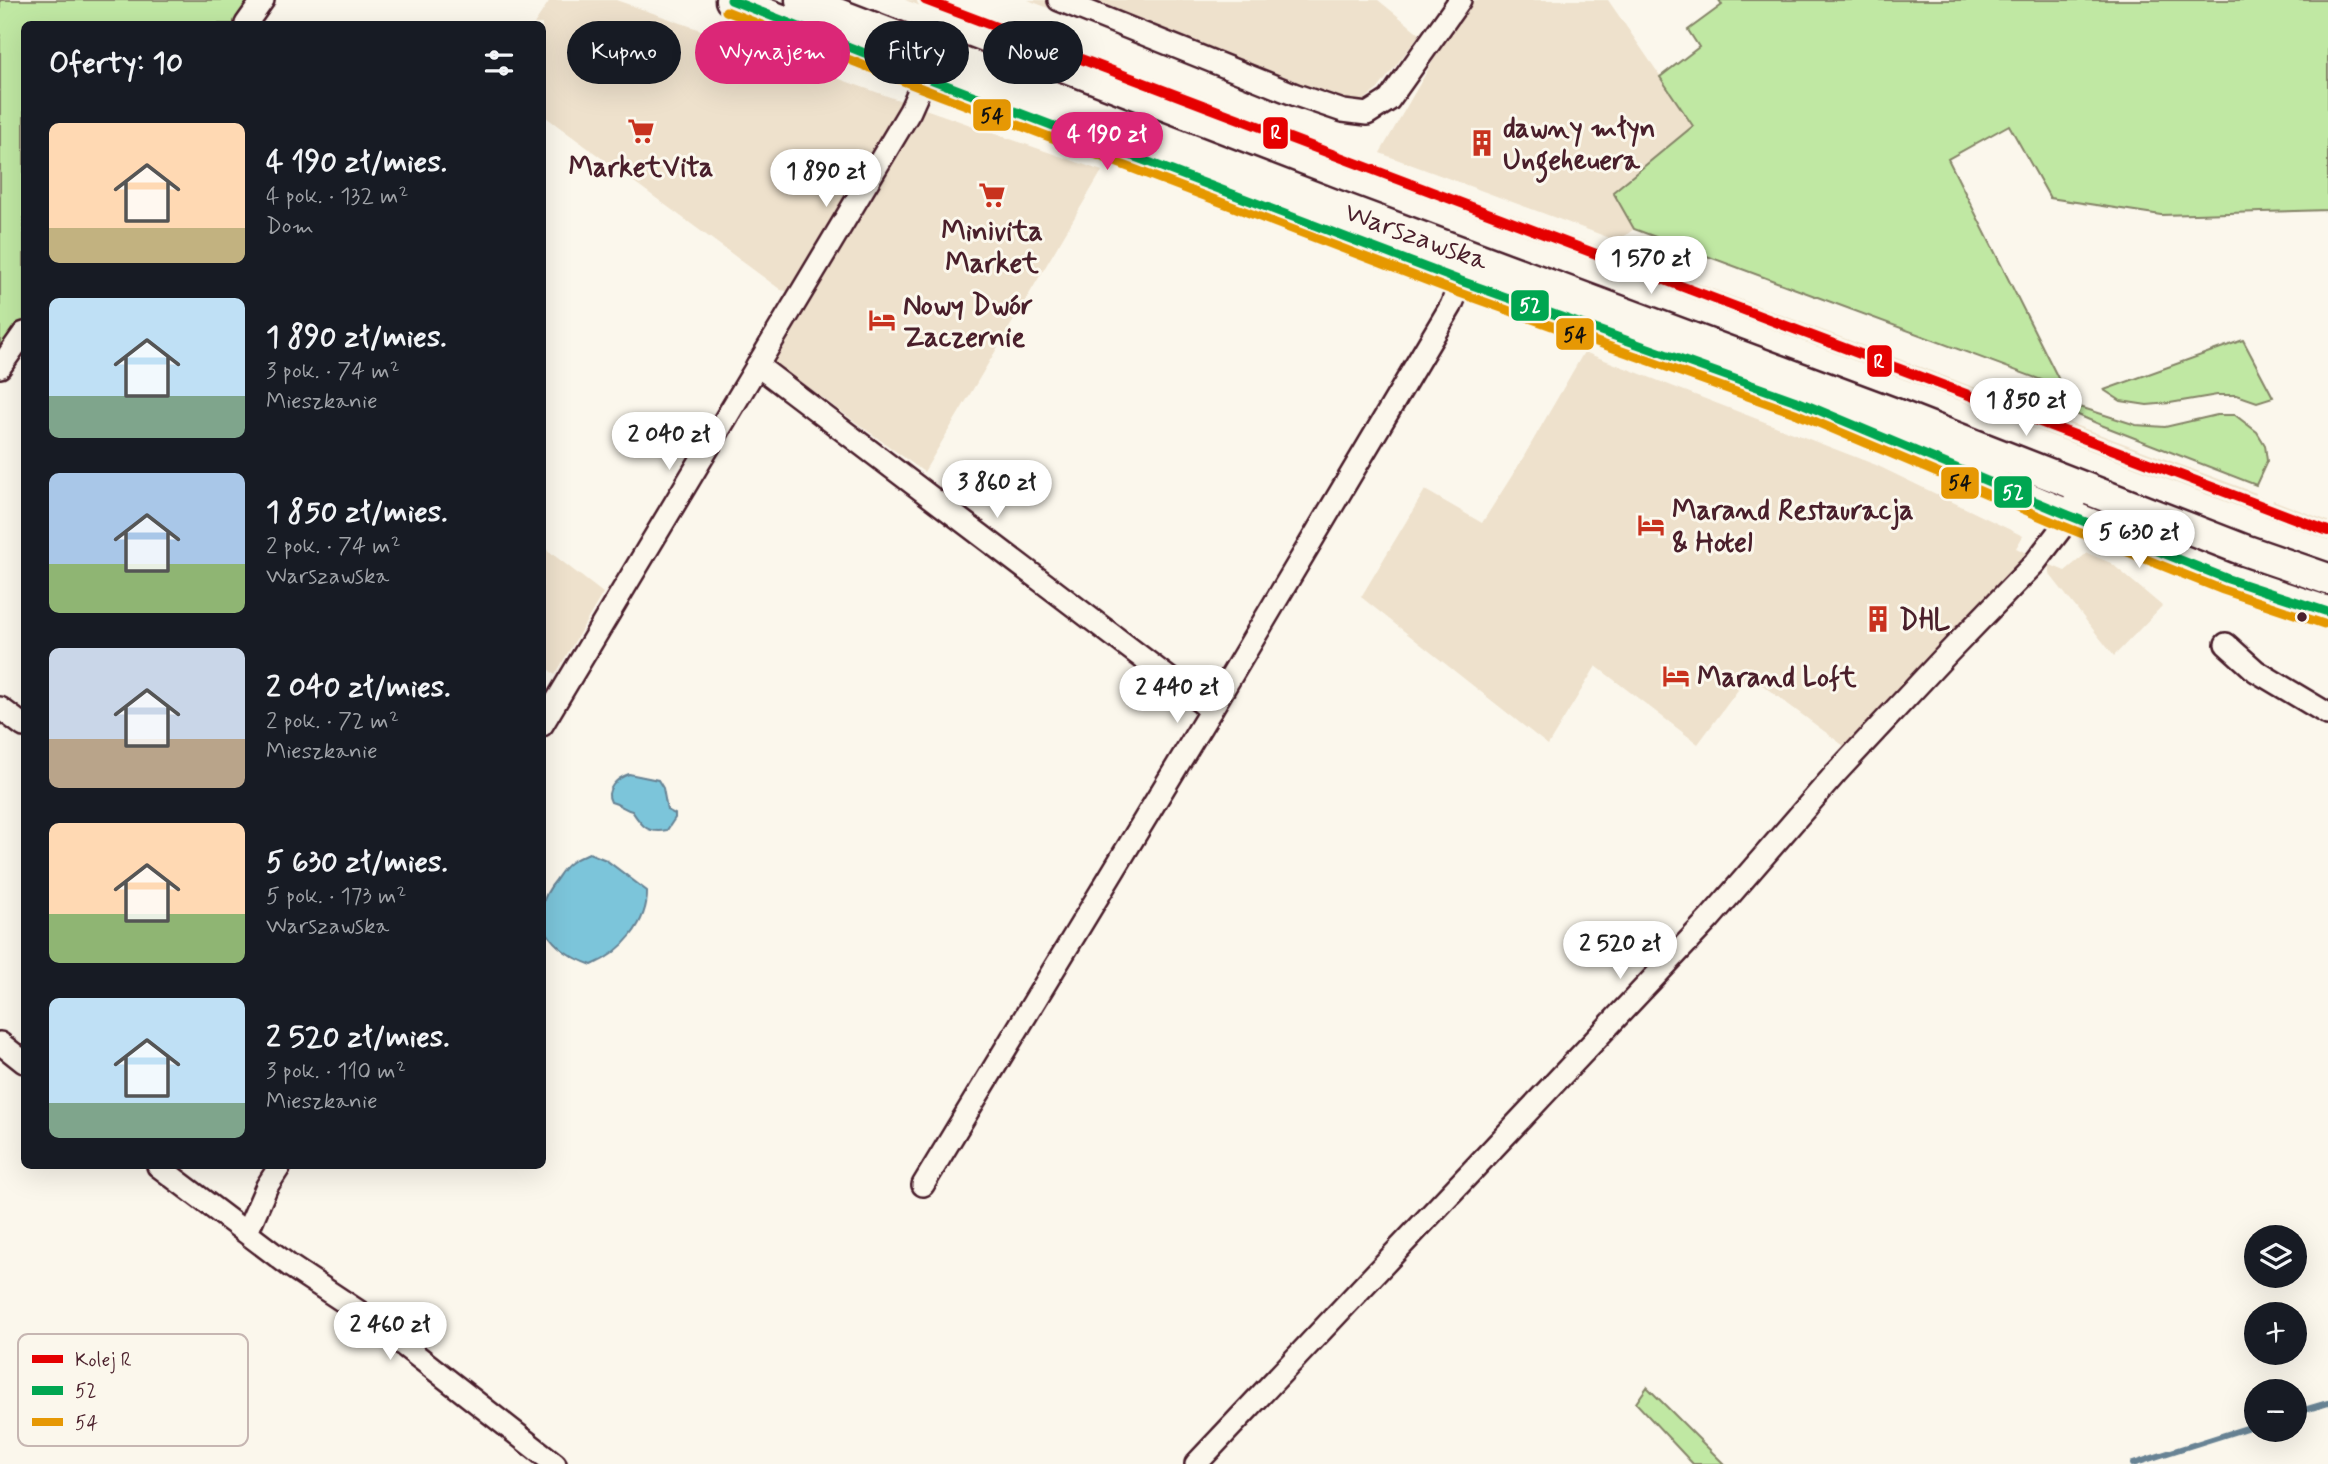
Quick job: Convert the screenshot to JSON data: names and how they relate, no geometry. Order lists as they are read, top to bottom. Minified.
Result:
{"streets":{"main road":["Warszawska"]},"places":{"supermarket":["MarketVita","Minivita Market"],"building":["dawny młyn Ungeheuera","DHL"],"hotel":["Nowy Dwór Zaczernie","Marand Restauracja & Hotel","Marand Loft"]},"lines":["rail line R","transit line 52","transit line 54"],"legend":["Kolej R","52","54"],"page":{"chip":["Kupno","Wynajem","Filtry","Nowe"],"heading":"Oferty: 10","list":[{"name":"4 190 zł/mies.","note":"4 pok. · 132 m² · Dom"},{"name":"1 890 zł/mies.","note":"3 pok. · 74 m² · Mieszkanie"},{"name":"1 850 zł/mies.","note":"2 pok. · 74 m² · Warszawska"},{"name":"2 040 zł/mies.","note":"2 pok. · 72 m² · Mieszkanie"},{"name":"5 630 zł/mies.","note":"5 pok. · 173 m² · Warszawska"},{"name":"2 520 zł/mies.","note":"3 pok. · 110 m² · Mieszkanie"}],"price":["4 190 zł","1 890 zł","1 570 zł","1 850 zł","2 040 zł","3 860 zł","5 630 zł","2 440 zł","2 520 zł","2 460 zł"],"map_buttons":["+","−"]}}
